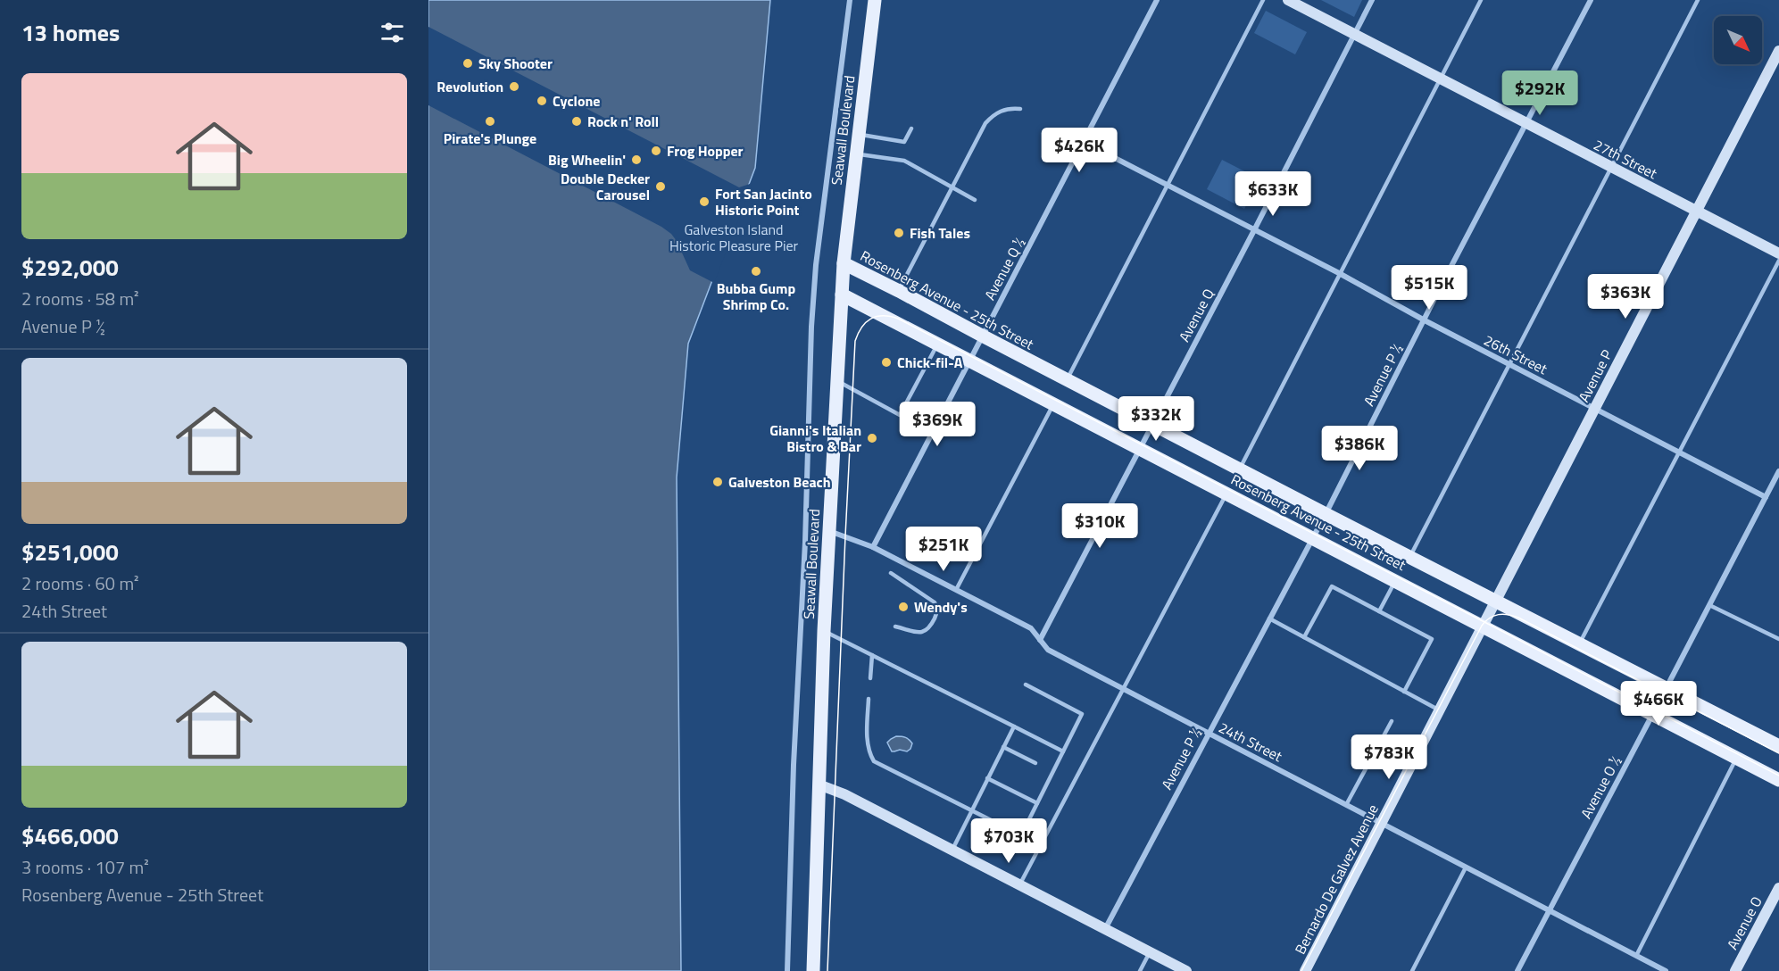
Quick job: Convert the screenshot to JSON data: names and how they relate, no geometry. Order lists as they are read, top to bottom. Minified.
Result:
{"streets":{"main road":["Seawall Boulevard","27th Street","Rosenberg Avenue - 25th Street","Avenue P","Bernardo De Galvez Avenue","Avenue O"],"street":["Avenue Q ½","Avenue Q","26th Street","Avenue P ½","24th Street","Avenue O ½"]},"crossings":[["Seawall Boulevard","Rosenberg Avenue - 25th Street"],["Seawall Boulevard","24th Street"],["27th Street","Avenue Q"],["27th Street","Avenue P ½"],["27th Street","Avenue P"],["Avenue Q ½","Rosenberg Avenue - 25th Street"],["Avenue Q ½","26th Street"],["Avenue Q ½","24th Street"],["Rosenberg Avenue - 25th Street","Avenue Q"],["Rosenberg Avenue - 25th Street","Avenue P ½"],["Rosenberg Avenue - 25th Street","Avenue P"],["Rosenberg Avenue - 25th Street","Avenue O ½"],["Rosenberg Avenue - 25th Street","Bernardo De Galvez Avenue"],["Avenue Q","26th Street"],["Avenue Q","24th Street"],["26th Street","Avenue P ½"],["26th Street","Avenue P"],["26th Street","Avenue O ½"],["Avenue P ½","24th Street"],["Avenue P","Bernardo De Galvez Avenue"],["24th Street","Avenue O ½"],["24th Street","Bernardo De Galvez Avenue"]],"parks":["Galveston Island Historic Pleasure Pier"],"places":["Sky Shooter","Revolution","Cyclone","Pirate's Plunge","Rock n' Roll","Frog Hopper","Big Wheelin'","Double Decker Carousel","Fort San Jacinto Historic Point","Fish Tales","Bubba Gump Shrimp Co.","Chick-fil-A","Gianni's Italian Bistro & Bar","Galveston Beach","Wendy's"],"north":"bottom right","page":{"heading":"13 homes","list":[{"name":"$292,000","note":"2 rooms · 58 m² · Avenue P ½"},{"name":"$251,000","note":"2 rooms · 60 m² · 24th Street"},{"name":"$466,000","note":"3 rooms · 107 m² · Rosenberg Avenue - 25th Street"}],"price":["$292K","$426K","$633K","$515K","$363K","$332K","$369K","$386K","$310K","$251K","$466K","$783K","$703K"]}}
